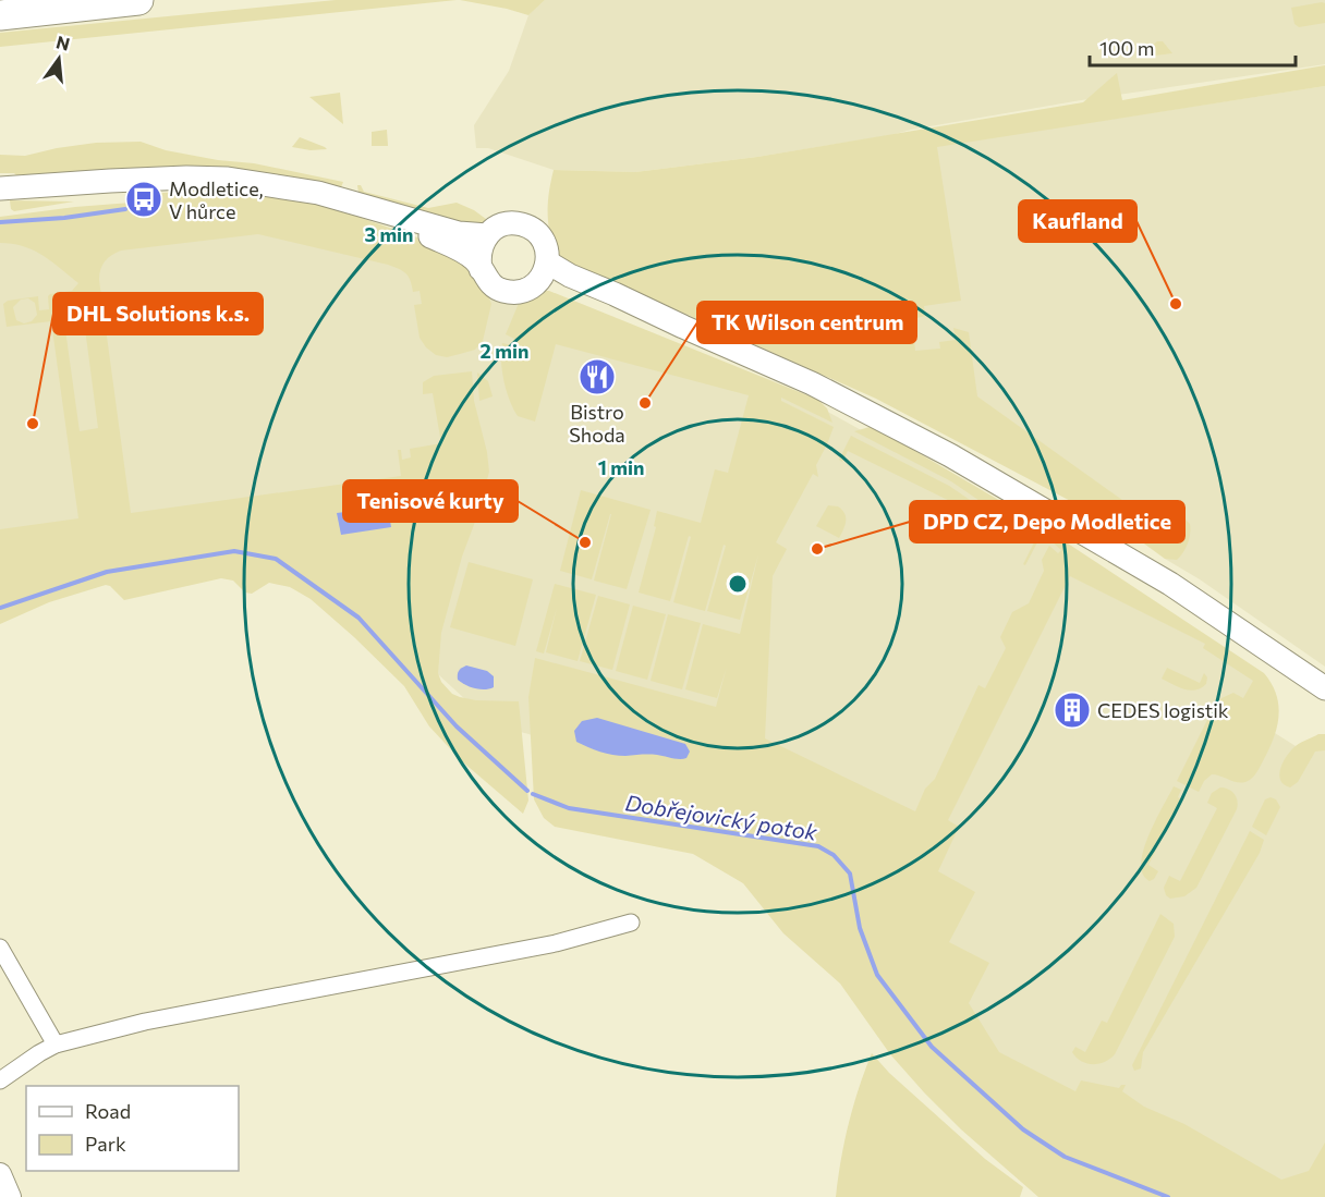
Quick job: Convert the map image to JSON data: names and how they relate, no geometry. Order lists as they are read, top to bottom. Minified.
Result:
{"water":["Dobřejovický potok"],"places":{"bus stop":["Modletice, V hůrce"],"other":["Kaufland","TK Wilson centrum","DHL Solutions k.s.","Tenisové kurty","DPD CZ, Depo Modletice"],"restaurant":["Bistro Shoda"],"building":["CEDES logistik"]},"legend":["Road","Park"],"scale_bar":"100 m","north":"top","rings":["3 min","2 min","1 min"]}
